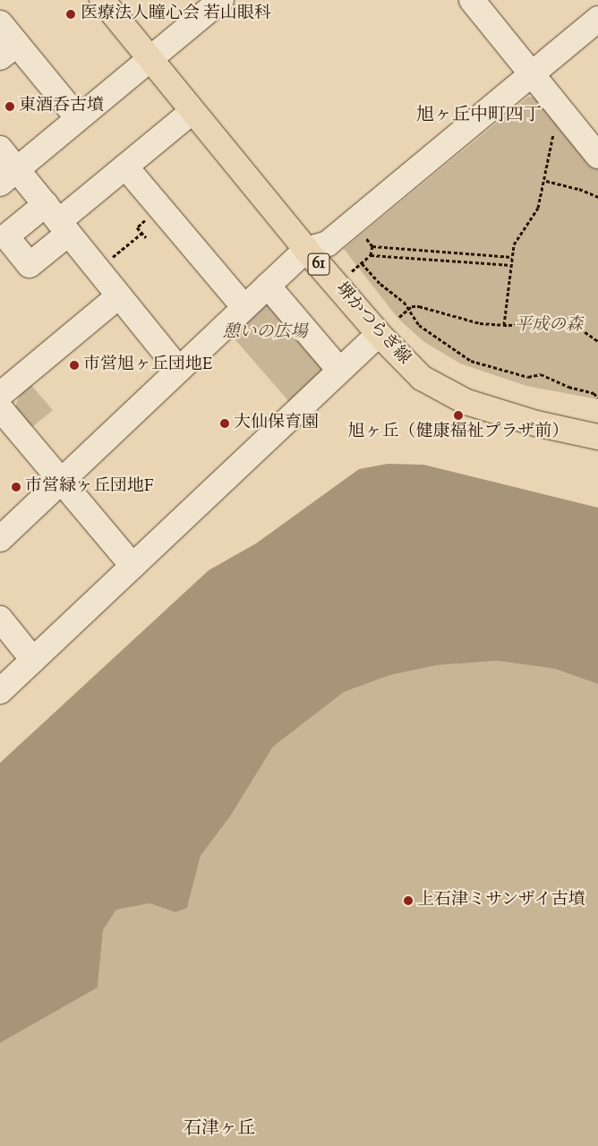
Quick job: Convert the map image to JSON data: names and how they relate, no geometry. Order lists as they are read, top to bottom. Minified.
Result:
{"streets":{"main road":["61","堺かつらぎ線"]},"districts":["旭ヶ丘中町四丁","石津ヶ丘"],"parks":["平成の森","憩いの広場"],"places":["医療法人瞳心会 若山眼科","東酒呑古墳","市営旭ヶ丘団地E","旭ヶ丘（健康福祉プラザ前）","大仙保育園","市営緑ヶ丘団地F","上石津ミサンザイ古墳"]}
